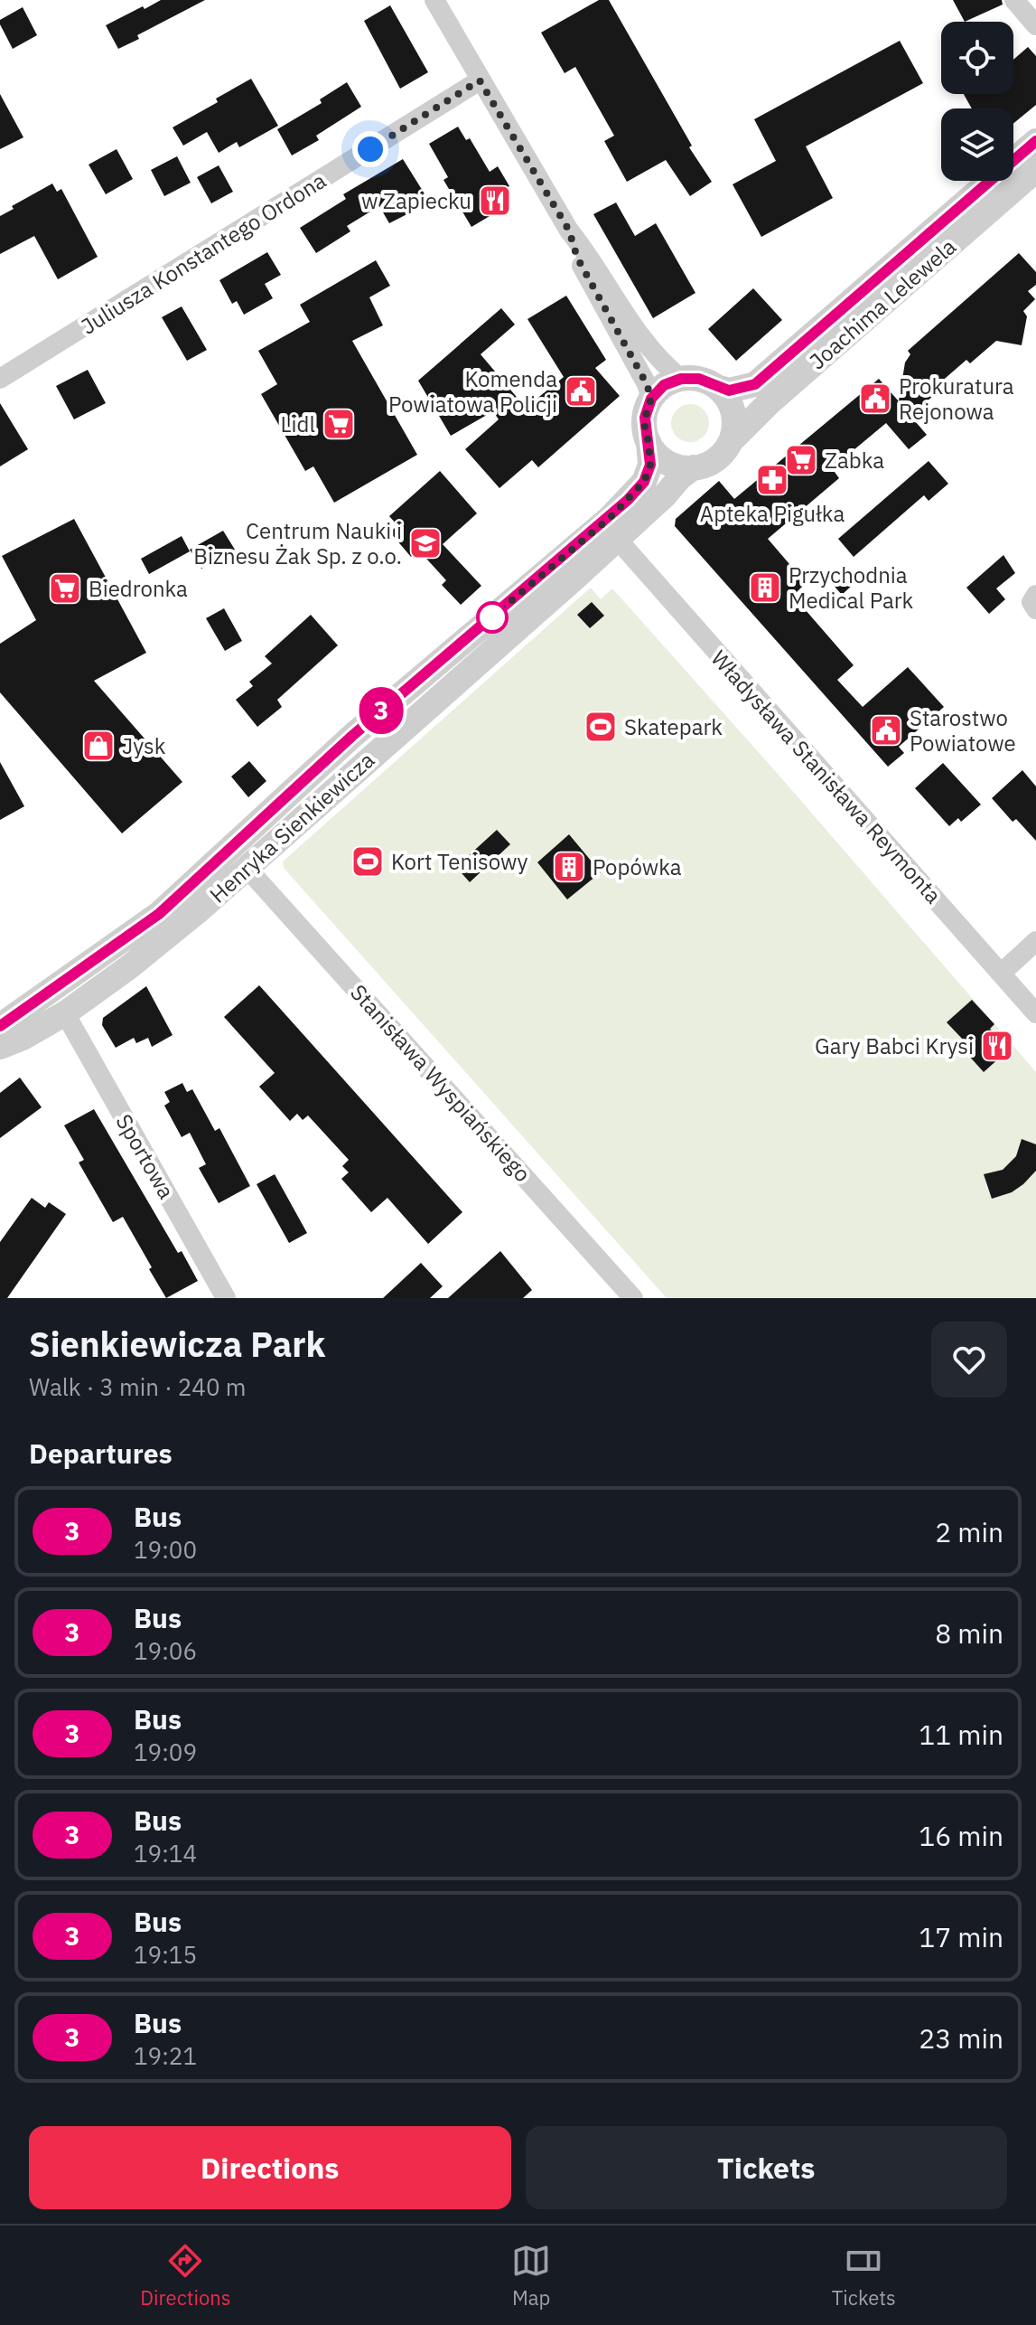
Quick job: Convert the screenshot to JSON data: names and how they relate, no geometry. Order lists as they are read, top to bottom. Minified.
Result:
{"streets":{"street":["Juliusza Konstantego Ordona","Joachima Lelewela","Władysława Stanisława Reymonta","Henryka Sienkiewicza","Stanisława Wyspiańskiego","Sportowa"]},"crossings":[["Joachima Lelewela","Henryka Sienkiewicza"],["Władysława Stanisława Reymonta","Henryka Sienkiewicza"],["Henryka Sienkiewicza","Stanisława Wyspiańskiego"],["Henryka Sienkiewicza","Sportowa"]],"places":{"restaurant":["w Zapiecku","Gary Babci Krysi"],"public building":["Komenda Powiatowa Policji","Prokuratura Rejonowa","Starostwo Powiatowe"],"supermarket":["Lidl","Zabka","Biedronka"],"pharmacy":["Apteka Pigułka"],"school or university":["Centrum Nauki i Biznesu Żak Sp. z o.o."],"building":["Przychodnia Medical Park","Popówka"],"sports":["Skatepark","Kort Tenisowy"],"shop":["Jysk"]},"lines":["bus line 3"],"page":{"on_map":"3","heading":[["Sienkiewicza Park","Walk · 3 min · 240 m"],"Departures"],"list":[{"mark":"3","name":"Bus","note":"19:00","value":"2 min"},{"mark":"3","name":"Bus","note":"19:06","value":"8 min"},{"mark":"3","name":"Bus","note":"19:09","value":"11 min"},{"mark":"3","name":"Bus","note":"19:14","value":"16 min"},{"mark":"3","name":"Bus","note":"19:15","value":"17 min"},{"mark":"3","name":"Bus","note":"19:21","value":"23 min"}],"buttons":["Directions","Tickets"],"tabs":["Directions","Map","Tickets"]}}
